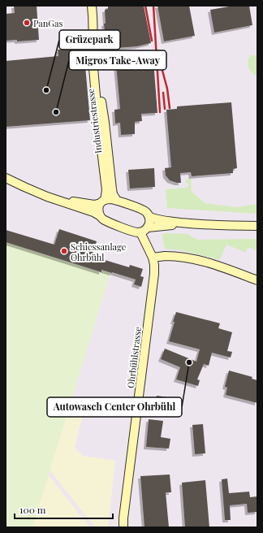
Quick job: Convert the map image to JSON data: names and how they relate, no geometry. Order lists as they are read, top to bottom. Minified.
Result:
{"streets":{"street":["Industriestrasse","Ohrbühlstrasse"]},"places":["PanGas","Grüzepark","Migros Take-Away","Schiessanlage Ohrbühl","Autowasch Center Ohrbühl"],"scale_bar":"100 m"}
